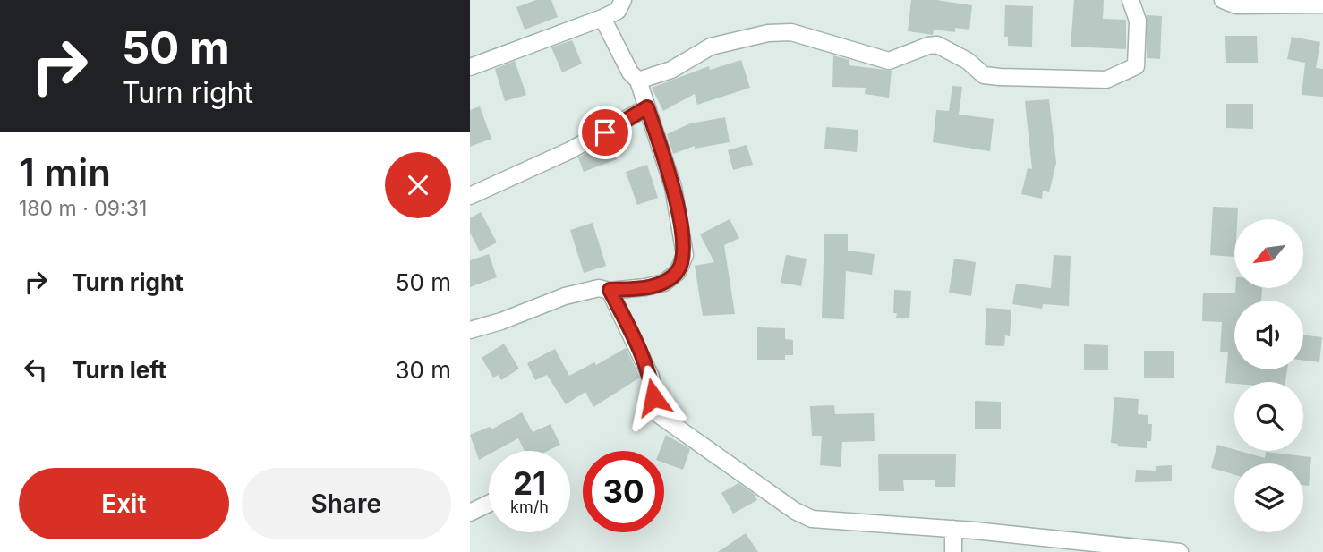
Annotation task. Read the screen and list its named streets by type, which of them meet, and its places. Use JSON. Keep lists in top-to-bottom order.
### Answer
{
  "north": "bottom left",
  "page": {
    "turn": ["50 m", "Turn right"],
    "heading": ["1 min", "180 m · 09:31"],
    "list": [
      {
        "name": "Turn right",
        "value": "50 m"
      },
      {
        "name": "Turn left",
        "value": "30 m"
      }
    ],
    "speed": "21 km/h",
    "limit": "30",
    "buttons": ["Exit", "Share"]
  }
}
